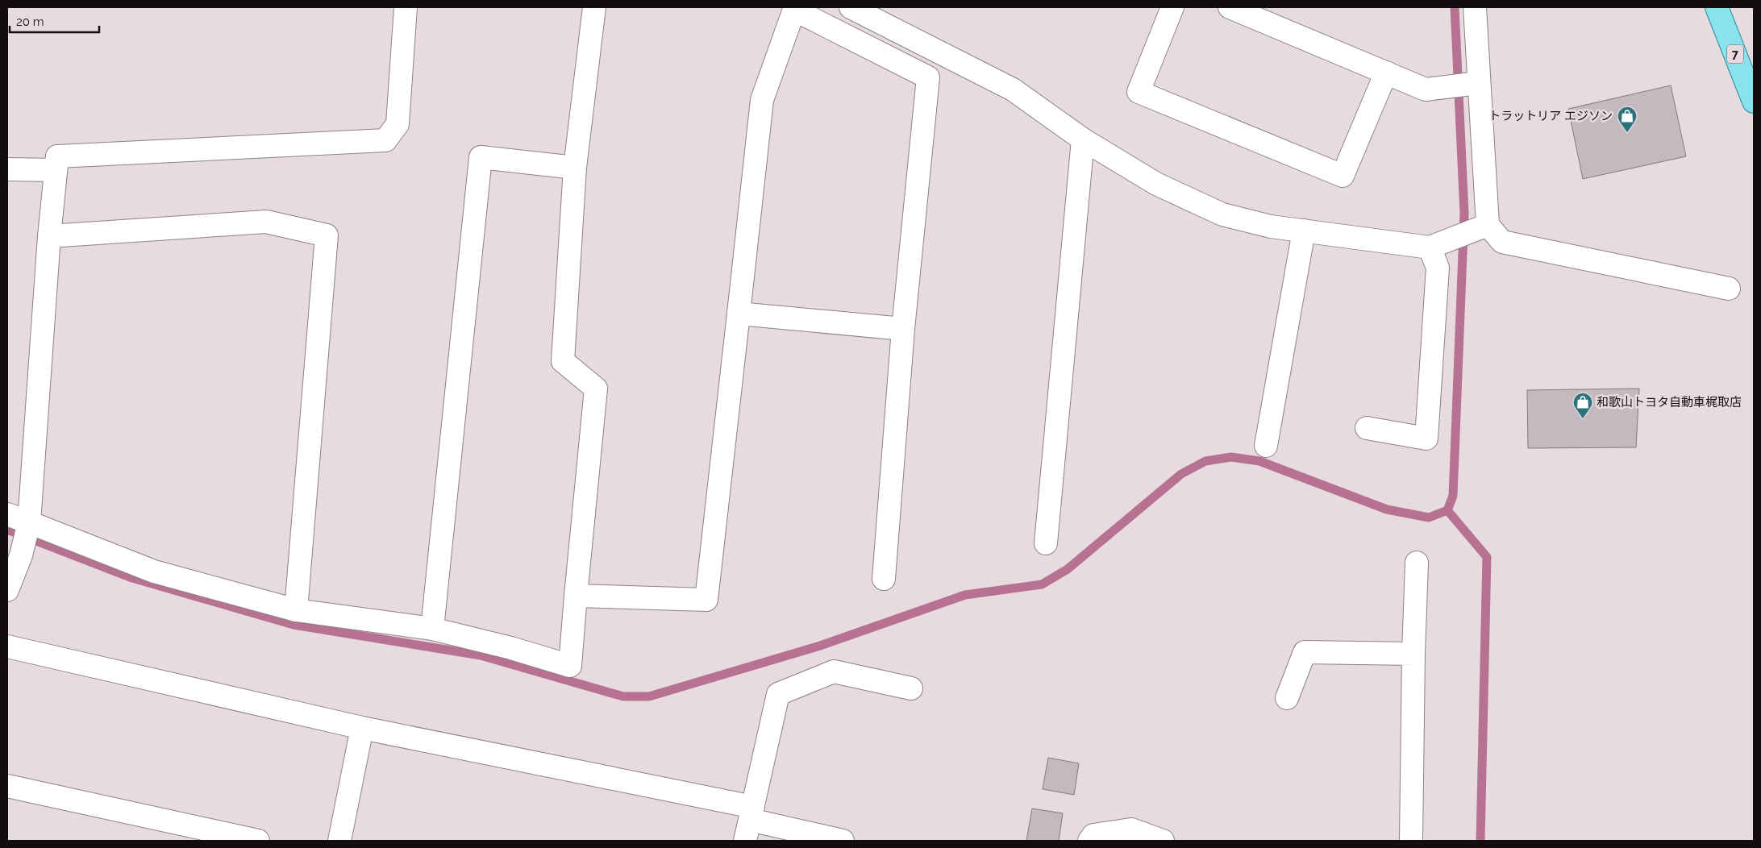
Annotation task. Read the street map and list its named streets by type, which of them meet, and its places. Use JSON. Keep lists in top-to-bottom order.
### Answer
{
  "streets": {
    "main road": ["7"]
  },
  "places": {
    "shop": ["トラットリア エジソン", "和歌山トヨタ自動車梶取店"]
  },
  "scale_bar": "20 m"
}
